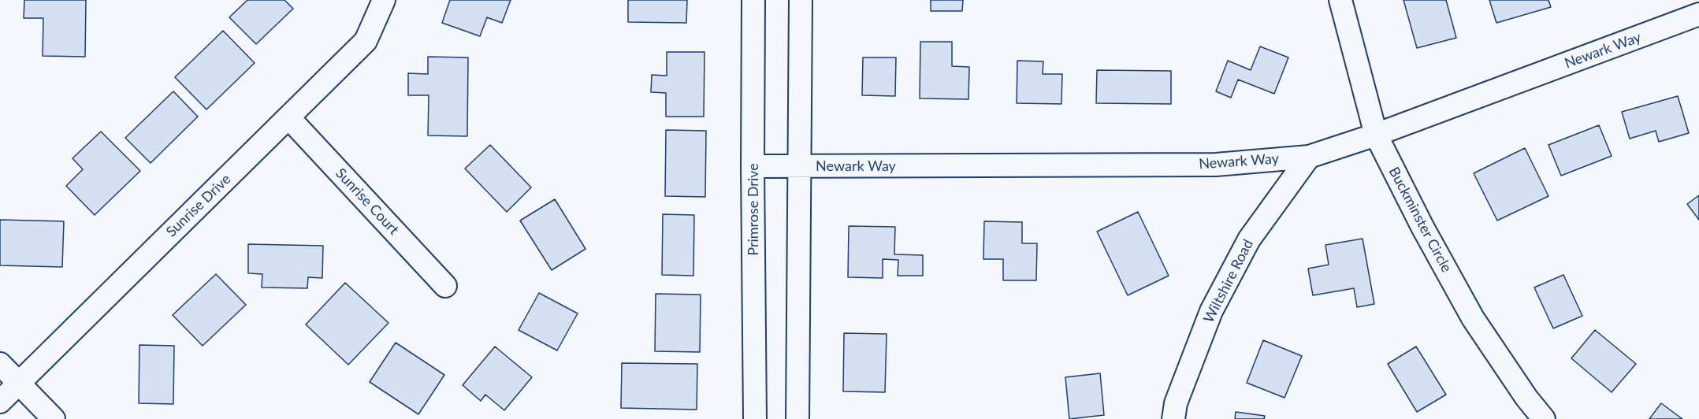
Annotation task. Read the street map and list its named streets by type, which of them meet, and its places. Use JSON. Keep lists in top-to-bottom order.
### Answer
{
  "streets": {
    "street": [
      "Newark Way",
      "Sunrise Court",
      "Sunrise Drive",
      "Primrose Drive",
      "Buckminster Circle",
      "Wiltshire Road"
    ]
  },
  "crossings": [
    ["Newark Way", "Primrose Drive"],
    ["Newark Way", "Buckminster Circle"],
    ["Newark Way", "Wiltshire Road"],
    ["Sunrise Court", "Sunrise Drive"]
  ]
}
